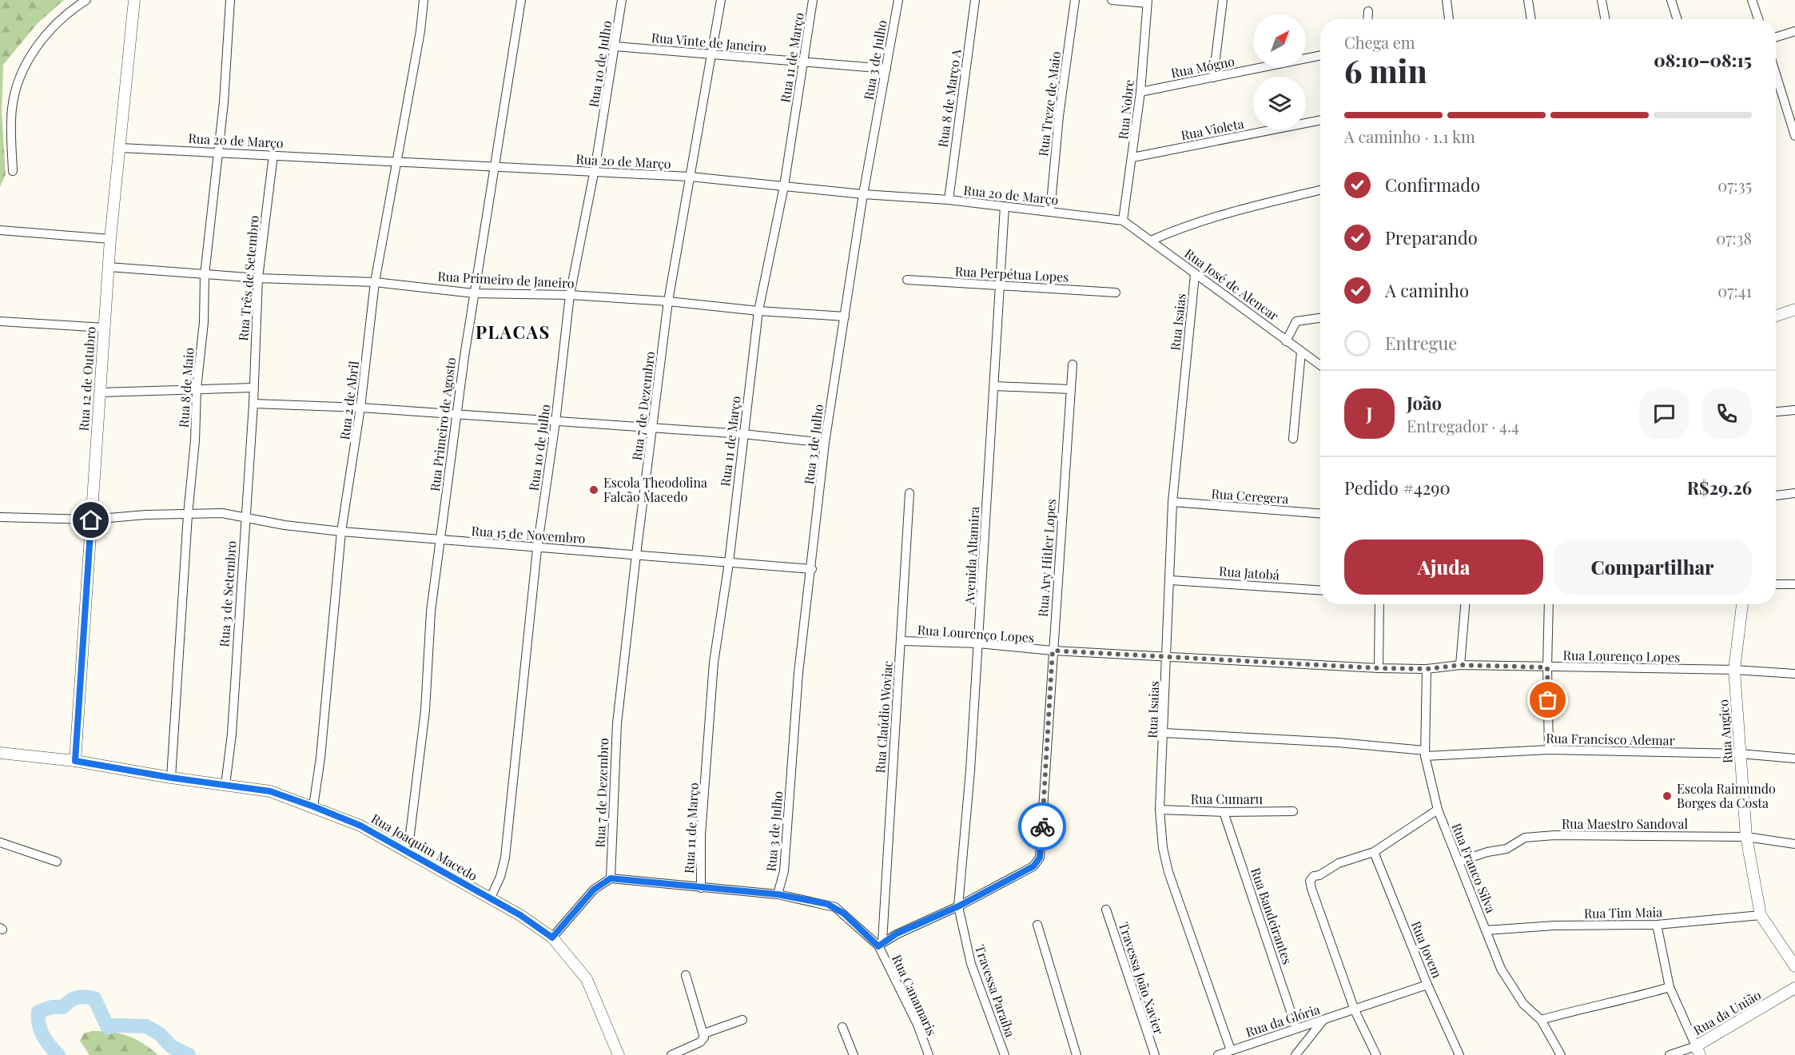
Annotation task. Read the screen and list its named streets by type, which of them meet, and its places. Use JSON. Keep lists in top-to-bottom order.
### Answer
{
  "streets": {
    "street": [
      "Rua Vinte de Janeiro",
      "Rua 11 de Março",
      "Rua 3 de Julho",
      "Rua 10 de Julho",
      "Rua Mógno",
      "Rua 8 de Março A",
      "Rua Treze de Maio",
      "Rua Nobre",
      "Rua Violeta",
      "Rua 20 de Março",
      "Rua Perpétua Lopes",
      "Rua Três de Setembro",
      "Rua Primeiro de Janeiro",
      "Rua José de Alencar",
      "Rua Isaias",
      "Rua 12 de Outubro",
      "Rua 8 de Maio",
      "Rua 2 de Abril",
      "Rua 7 de Dezembro",
      "Rua Primeiro de Agosto",
      "Rua Ceregera",
      "Rua 15 de Novembro",
      "Avenida Altamira",
      "Rua Ary Hitler Lopes",
      "Rua Jatobá",
      "Rua 3 de Setembro",
      "Rua Lourenço Lopes",
      "Rua Claúdio Woviac",
      "Rua Angico",
      "Rua Francisco Ademar",
      "Rua Cumaru",
      "Rua Maestro Sandoval",
      "Rua Joaquim Macedo",
      "Rua Franco Silva",
      "Rua Tim Maia",
      "Rua Bandeirantes",
      "Rua Jovem",
      "Travessa João Xavier",
      "Travessa Paraíba",
      "Rua Canamaris",
      "Rua da União",
      "Rua da Glória"
    ]
  },
  "crossings": [
    ["Rua Vinte de Janeiro", "Rua 11 de Março"],
    ["Rua Vinte de Janeiro", "Rua 3 de Julho"],
    ["Rua Vinte de Janeiro", "Rua 10 de Julho"],
    ["Rua Vinte de Janeiro", "Rua 7 de Dezembro"],
    ["Rua 11 de Março", "Rua 20 de Março"],
    ["Rua 11 de Março", "Rua Primeiro de Janeiro"],
    ["Rua 11 de Março", "Rua 15 de Novembro"],
    ["Rua 3 de Julho", "Rua 20 de Março"],
    ["Rua 3 de Julho", "Rua Primeiro de Janeiro"],
    ["Rua 3 de Julho", "Rua 15 de Novembro"],
    ["Rua 10 de Julho", "Rua 20 de Março"],
    ["Rua 10 de Julho", "Rua Primeiro de Janeiro"],
    ["Rua 10 de Julho", "Rua 15 de Novembro"],
    ["Rua 10 de Julho", "Rua Joaquim Macedo"],
    ["Rua Mógno", "Rua Nobre"],
    ["Rua 8 de Março A", "Rua 20 de Março"],
    ["Rua Treze de Maio", "Rua 20 de Março"],
    ["Rua Nobre", "Rua Violeta"],
    ["Rua Nobre", "Rua 20 de Março"],
    ["Rua Nobre", "Rua José de Alencar"],
    ["Rua 20 de Março", "Rua Três de Setembro"],
    ["Rua 20 de Março", "Rua José de Alencar"],
    ["Rua 20 de Março", "Rua 12 de Outubro"],
    ["Rua 20 de Março", "Rua 8 de Maio"],
    ["Rua 20 de Março", "Rua 2 de Abril"],
    ["Rua 20 de Março", "Rua 7 de Dezembro"],
    ["Rua 20 de Março", "Rua Primeiro de Agosto"],
    ["Rua 20 de Março", "Avenida Altamira"],
    ["Rua Perpétua Lopes", "Avenida Altamira"],
    ["Rua Três de Setembro", "Rua Primeiro de Janeiro"],
    ["Rua Três de Setembro", "Rua 3 de Setembro"],
    ["Rua Primeiro de Janeiro", "Rua 12 de Outubro"],
    ["Rua Primeiro de Janeiro", "Rua 8 de Maio"],
    ["Rua Primeiro de Janeiro", "Rua 2 de Abril"],
    ["Rua Primeiro de Janeiro", "Rua 7 de Dezembro"],
    ["Rua Primeiro de Janeiro", "Rua Primeiro de Agosto"],
    ["Rua José de Alencar", "Rua Isaias"],
    ["Rua Isaias", "Rua Ceregera"],
    ["Rua Isaias", "Rua Jatobá"],
    ["Rua Isaias", "Rua Lourenço Lopes"],
    ["Rua Isaias", "Rua Francisco Ademar"],
    ["Rua Isaias", "Rua Cumaru"],
    ["Rua Isaias", "Rua da Glória"],
    ["Rua 12 de Outubro", "Rua 15 de Novembro"],
    ["Rua 12 de Outubro", "Rua Joaquim Macedo"],
    ["Rua 8 de Maio", "Rua 15 de Novembro"],
    ["Rua 8 de Maio", "Rua Joaquim Macedo"],
    ["Rua 2 de Abril", "Rua 15 de Novembro"],
    ["Rua 2 de Abril", "Rua Joaquim Macedo"],
    ["Rua 7 de Dezembro", "Rua 15 de Novembro"],
    ["Rua Primeiro de Agosto", "Rua 15 de Novembro"],
    ["Rua Primeiro de Agosto", "Rua Joaquim Macedo"],
    ["Rua 15 de Novembro", "Rua 3 de Setembro"],
    ["Avenida Altamira", "Rua Ary Hitler Lopes"],
    ["Avenida Altamira", "Rua Lourenço Lopes"],
    ["Avenida Altamira", "Travessa Paraíba"],
    ["Rua Ary Hitler Lopes", "Rua Lourenço Lopes"],
    ["Rua Ary Hitler Lopes", "Travessa Paraíba"],
    ["Rua 3 de Setembro", "Rua Joaquim Macedo"],
    ["Rua Lourenço Lopes", "Rua Claúdio Woviac"],
    ["Rua Lourenço Lopes", "Rua Angico"],
    ["Rua Lourenço Lopes", "Rua Franco Silva"],
    ["Rua Claúdio Woviac", "Rua Canamaris"],
    ["Rua Angico", "Rua Francisco Ademar"],
    ["Rua Angico", "Rua Maestro Sandoval"],
    ["Rua Angico", "Rua Tim Maia"],
    ["Rua Francisco Ademar", "Rua Franco Silva"],
    ["Rua Cumaru", "Rua Bandeirantes"],
    ["Rua Maestro Sandoval", "Rua Franco Silva"],
    ["Rua Franco Silva", "Rua Tim Maia"],
    ["Rua Bandeirantes", "Rua da Glória"],
    ["Rua Jovem", "Rua da Glória"]
  ],
  "districts": ["PLACAS"],
  "places": ["Escola Theodolina Falcão Macedo", "Escola Raimundo Borges da Costa"],
  "north": "top right",
  "page": {
    "heading": ["6 min", "Chega em", "08:10–08:15"],
    "panel": [
      "João",
      "Entregador · 4.4",
      "Pedido #4290",
      "R$29.26"
    ],
    "bar": "A caminho · 1.1 km",
    "list": [
      ["Confirmado", "07:35"],
      ["Preparando", "07:38"],
      ["A caminho", "07:41"],
      "Entregue"
    ],
    "round": "J",
    "buttons": ["Ajuda", "Compartilhar"]
  }
}
